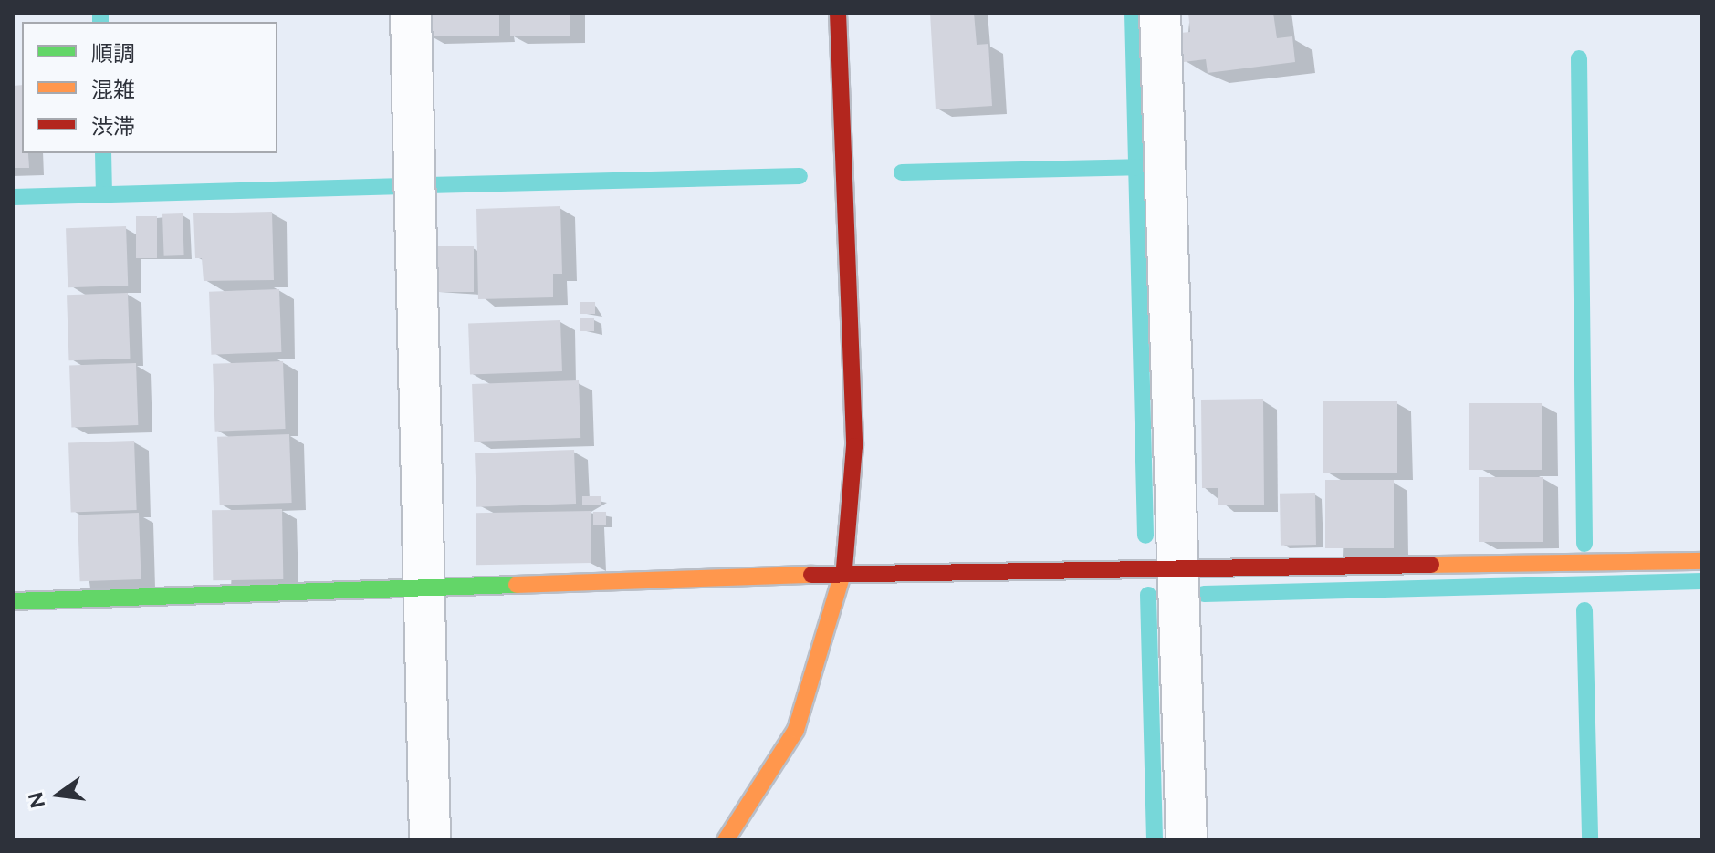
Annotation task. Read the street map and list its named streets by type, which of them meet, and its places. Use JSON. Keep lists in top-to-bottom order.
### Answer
{
  "legend": ["順調", "混雑", "渋滞"],
  "north": "left"
}
